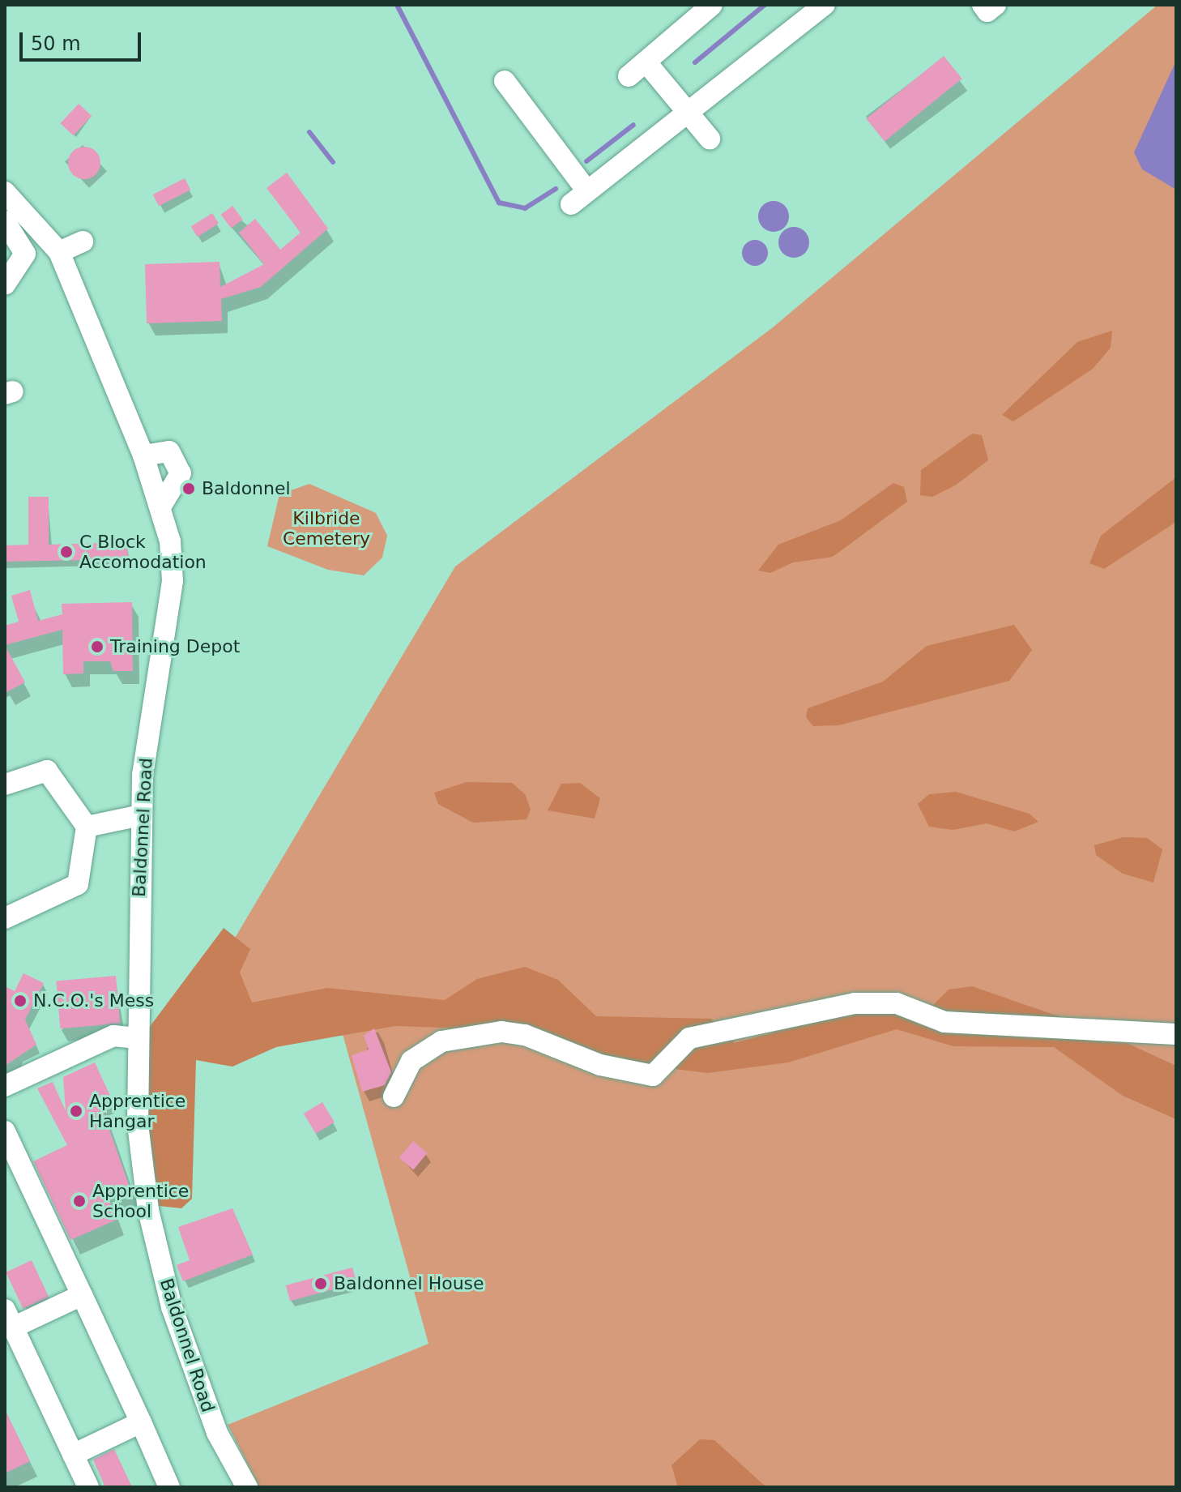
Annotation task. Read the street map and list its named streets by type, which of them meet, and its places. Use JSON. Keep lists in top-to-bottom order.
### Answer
{
  "streets": {
    "street": ["Baldonnel Road"]
  },
  "parks": ["Kilbride Cemetery"],
  "places": [
    "Baldonnel",
    "C Block Accomodation",
    "Training Depot",
    "N.C.O.'s Mess",
    "Apprentice Hangar",
    "Apprentice School",
    "Baldonnel House"
  ],
  "scale_bar": "50 m"
}
